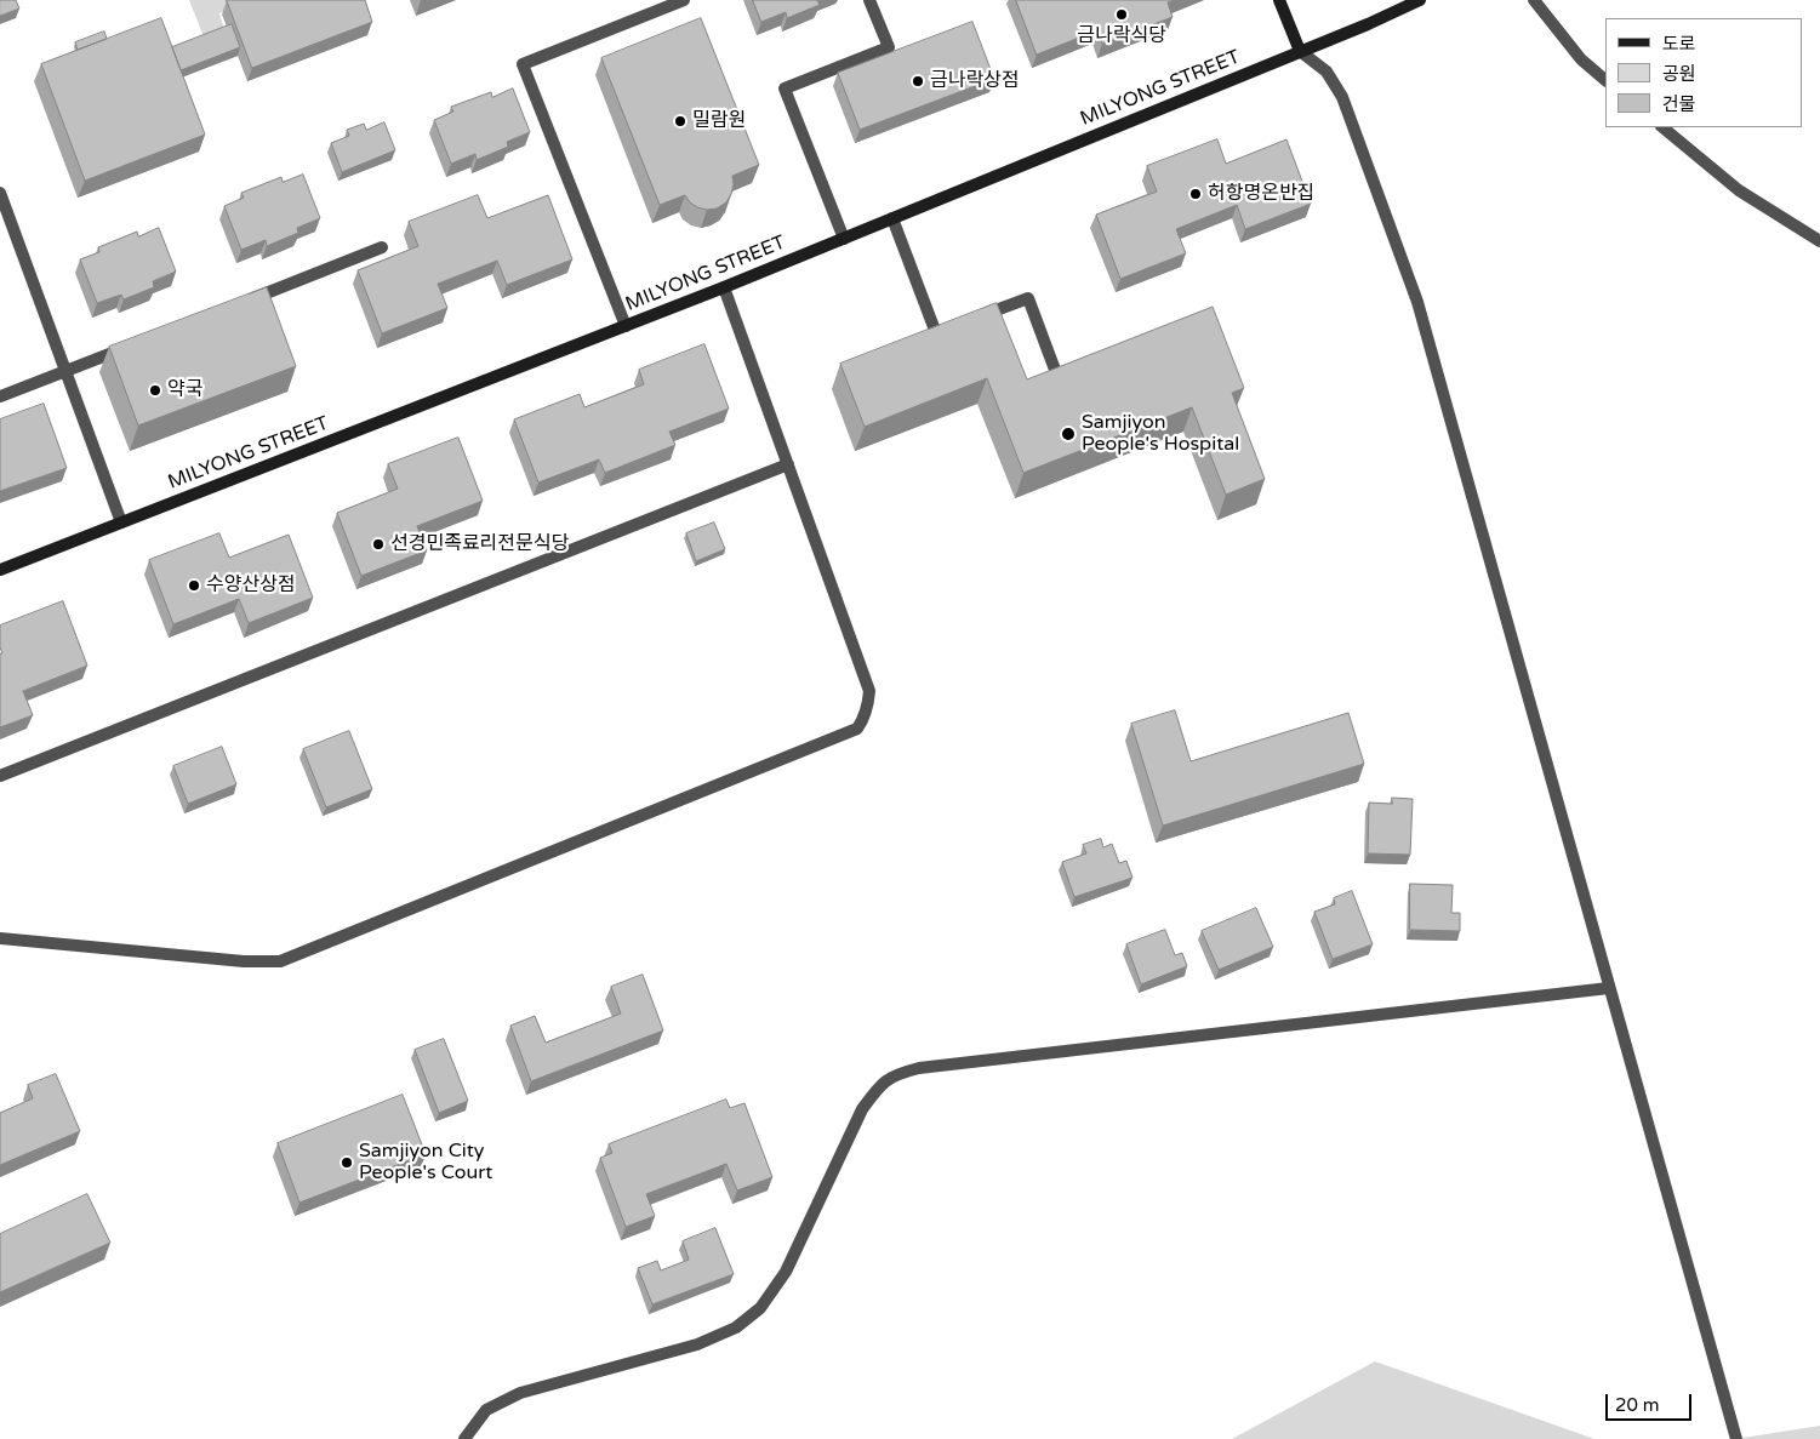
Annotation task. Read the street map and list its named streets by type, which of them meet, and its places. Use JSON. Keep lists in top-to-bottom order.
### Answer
{
  "streets": {
    "main road": ["MILYONG STREET"]
  },
  "places": [
    "금나락식당",
    "금나락상점",
    "밀람원",
    "허항명온반집",
    "약국",
    "Samjiyon People's Hospital",
    "선경민족료리전문식당",
    "수양산상점",
    "Samjiyon City People's Court"
  ],
  "legend": ["도로", "공원", "건물"],
  "scale_bar": "20 m"
}
